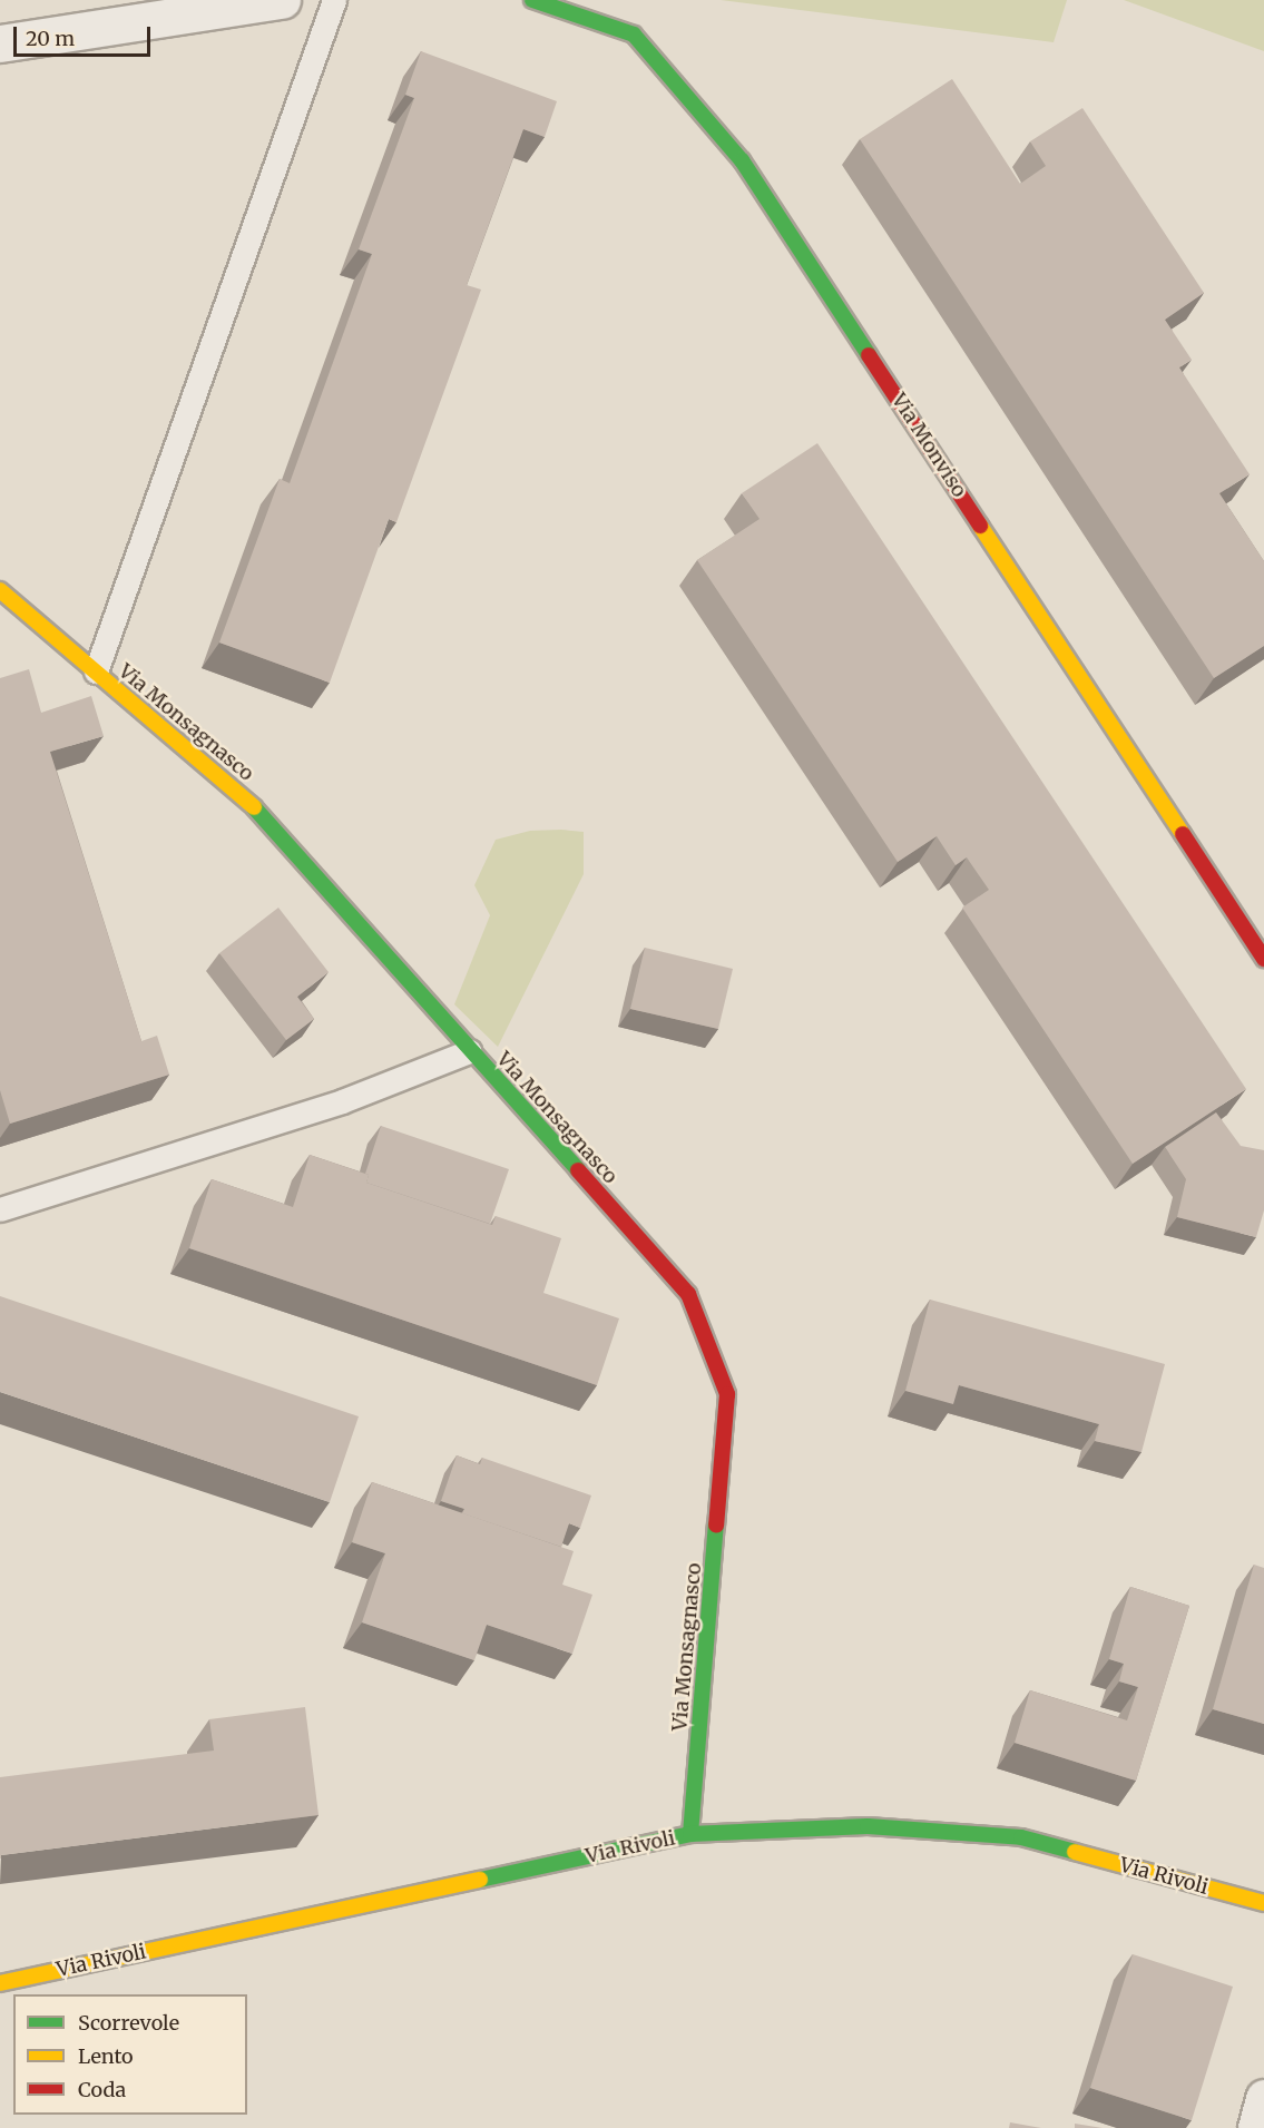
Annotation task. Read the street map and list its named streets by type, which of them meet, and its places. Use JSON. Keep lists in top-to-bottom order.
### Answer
{
  "streets": {
    "street": ["Via Monviso", "Via Monsagnasco", "Via Rivoli"]
  },
  "crossings": [
    ["Via Monsagnasco", "Via Rivoli"]
  ],
  "legend": ["Scorrevole", "Lento", "Coda"],
  "scale_bar": "20 m"
}
